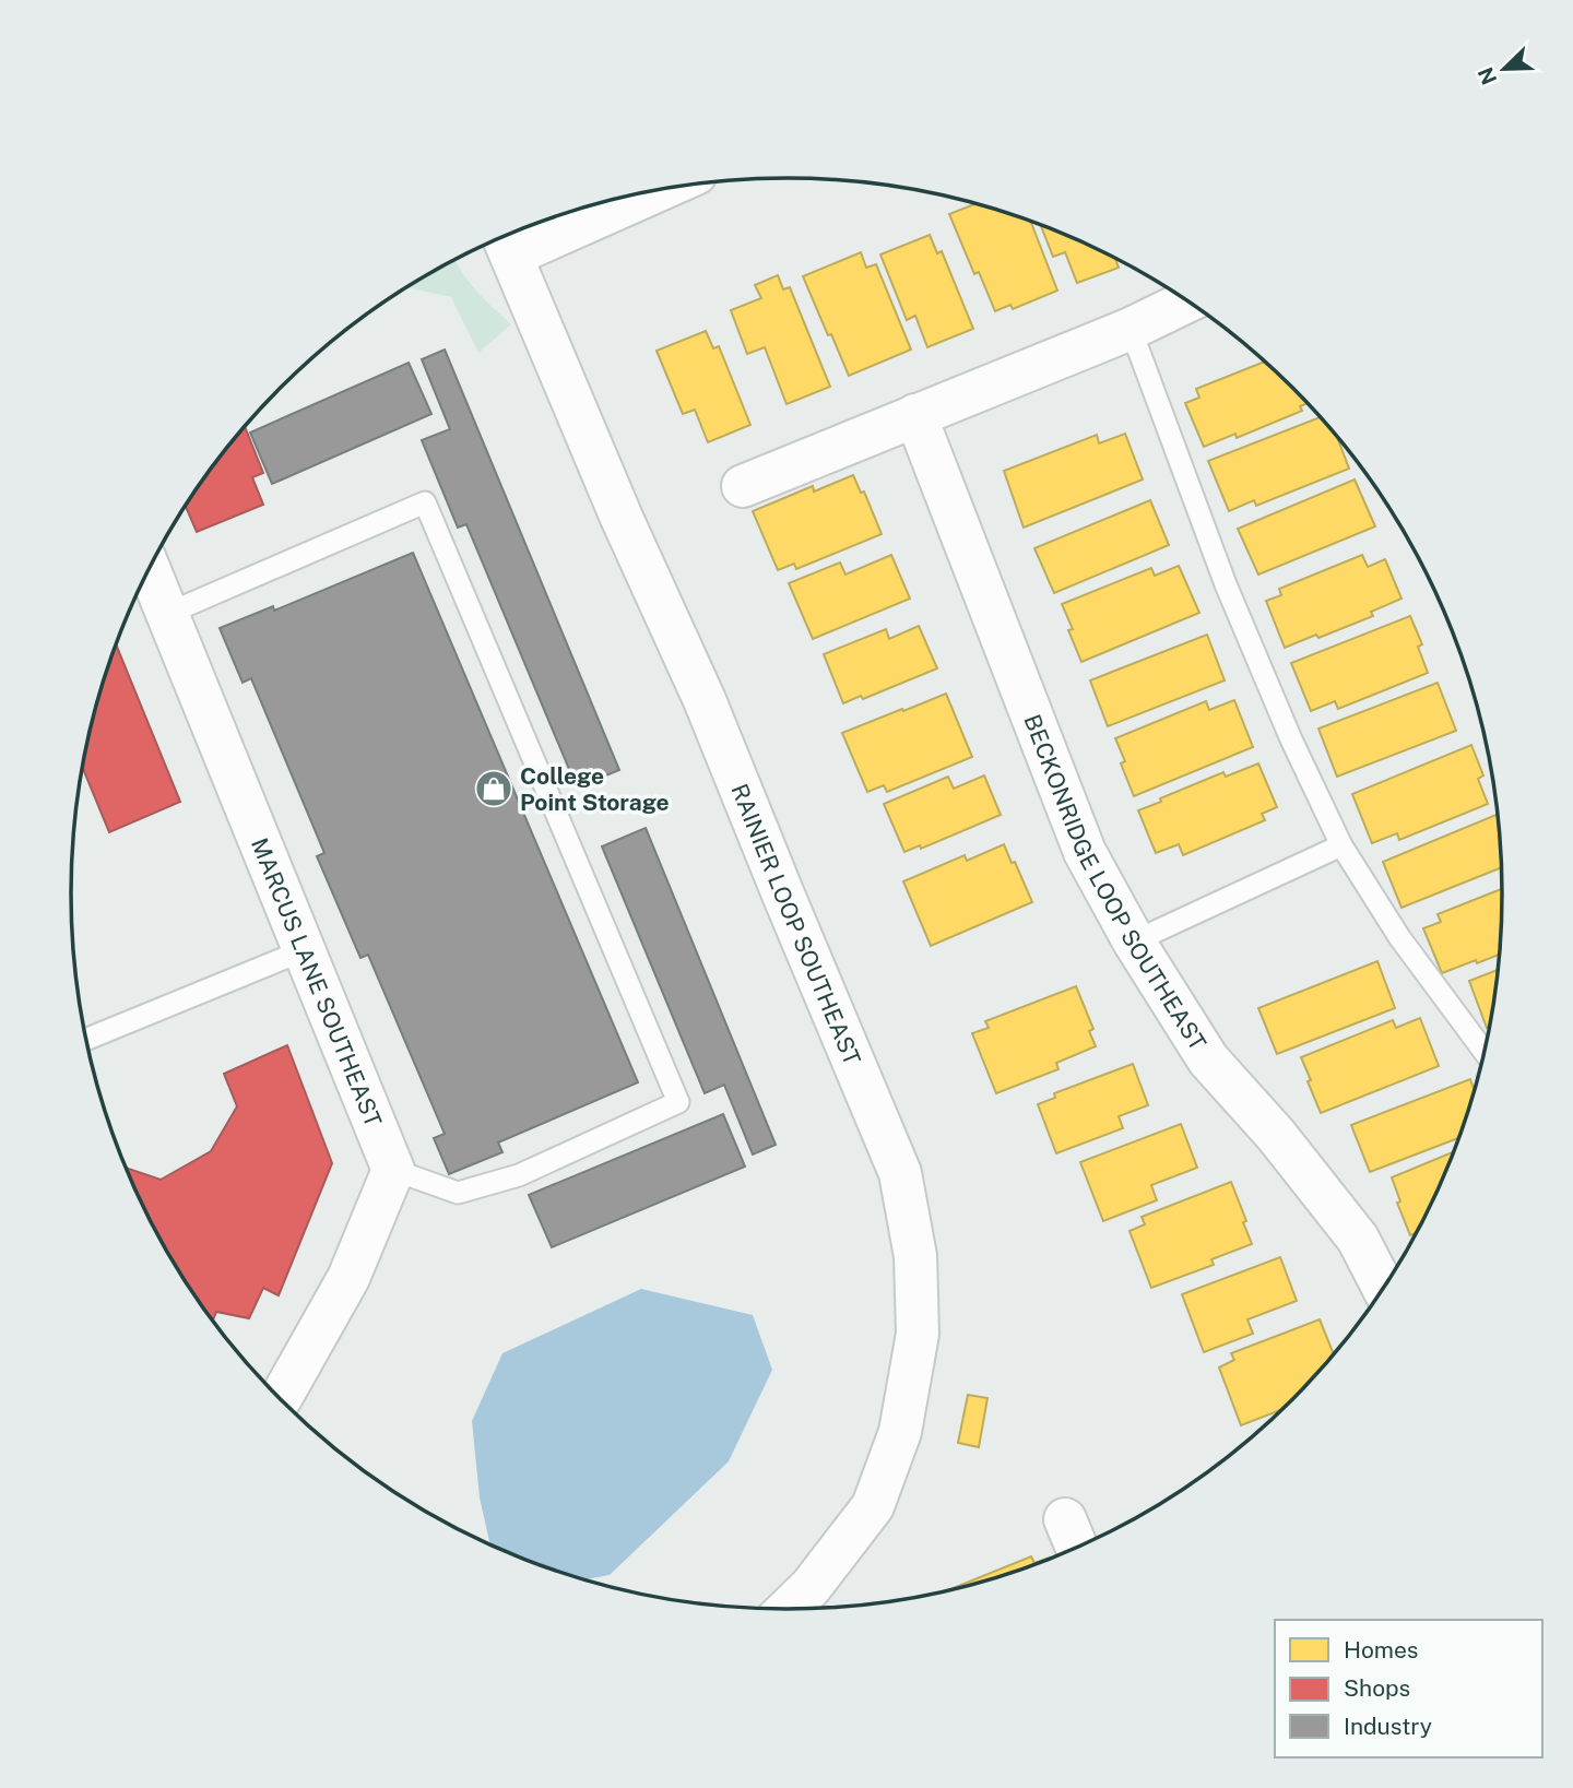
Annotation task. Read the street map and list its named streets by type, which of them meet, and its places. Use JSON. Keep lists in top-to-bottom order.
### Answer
{
  "streets": {
    "street": ["BECKONRIDGE LOOP SOUTHEAST", "RAINIER LOOP SOUTHEAST", "MARCUS LANE SOUTHEAST"]
  },
  "places": {
    "shop": ["College Point Storage"]
  },
  "legend": ["Homes", "Shops", "Industry"],
  "north": "bottom left"
}
